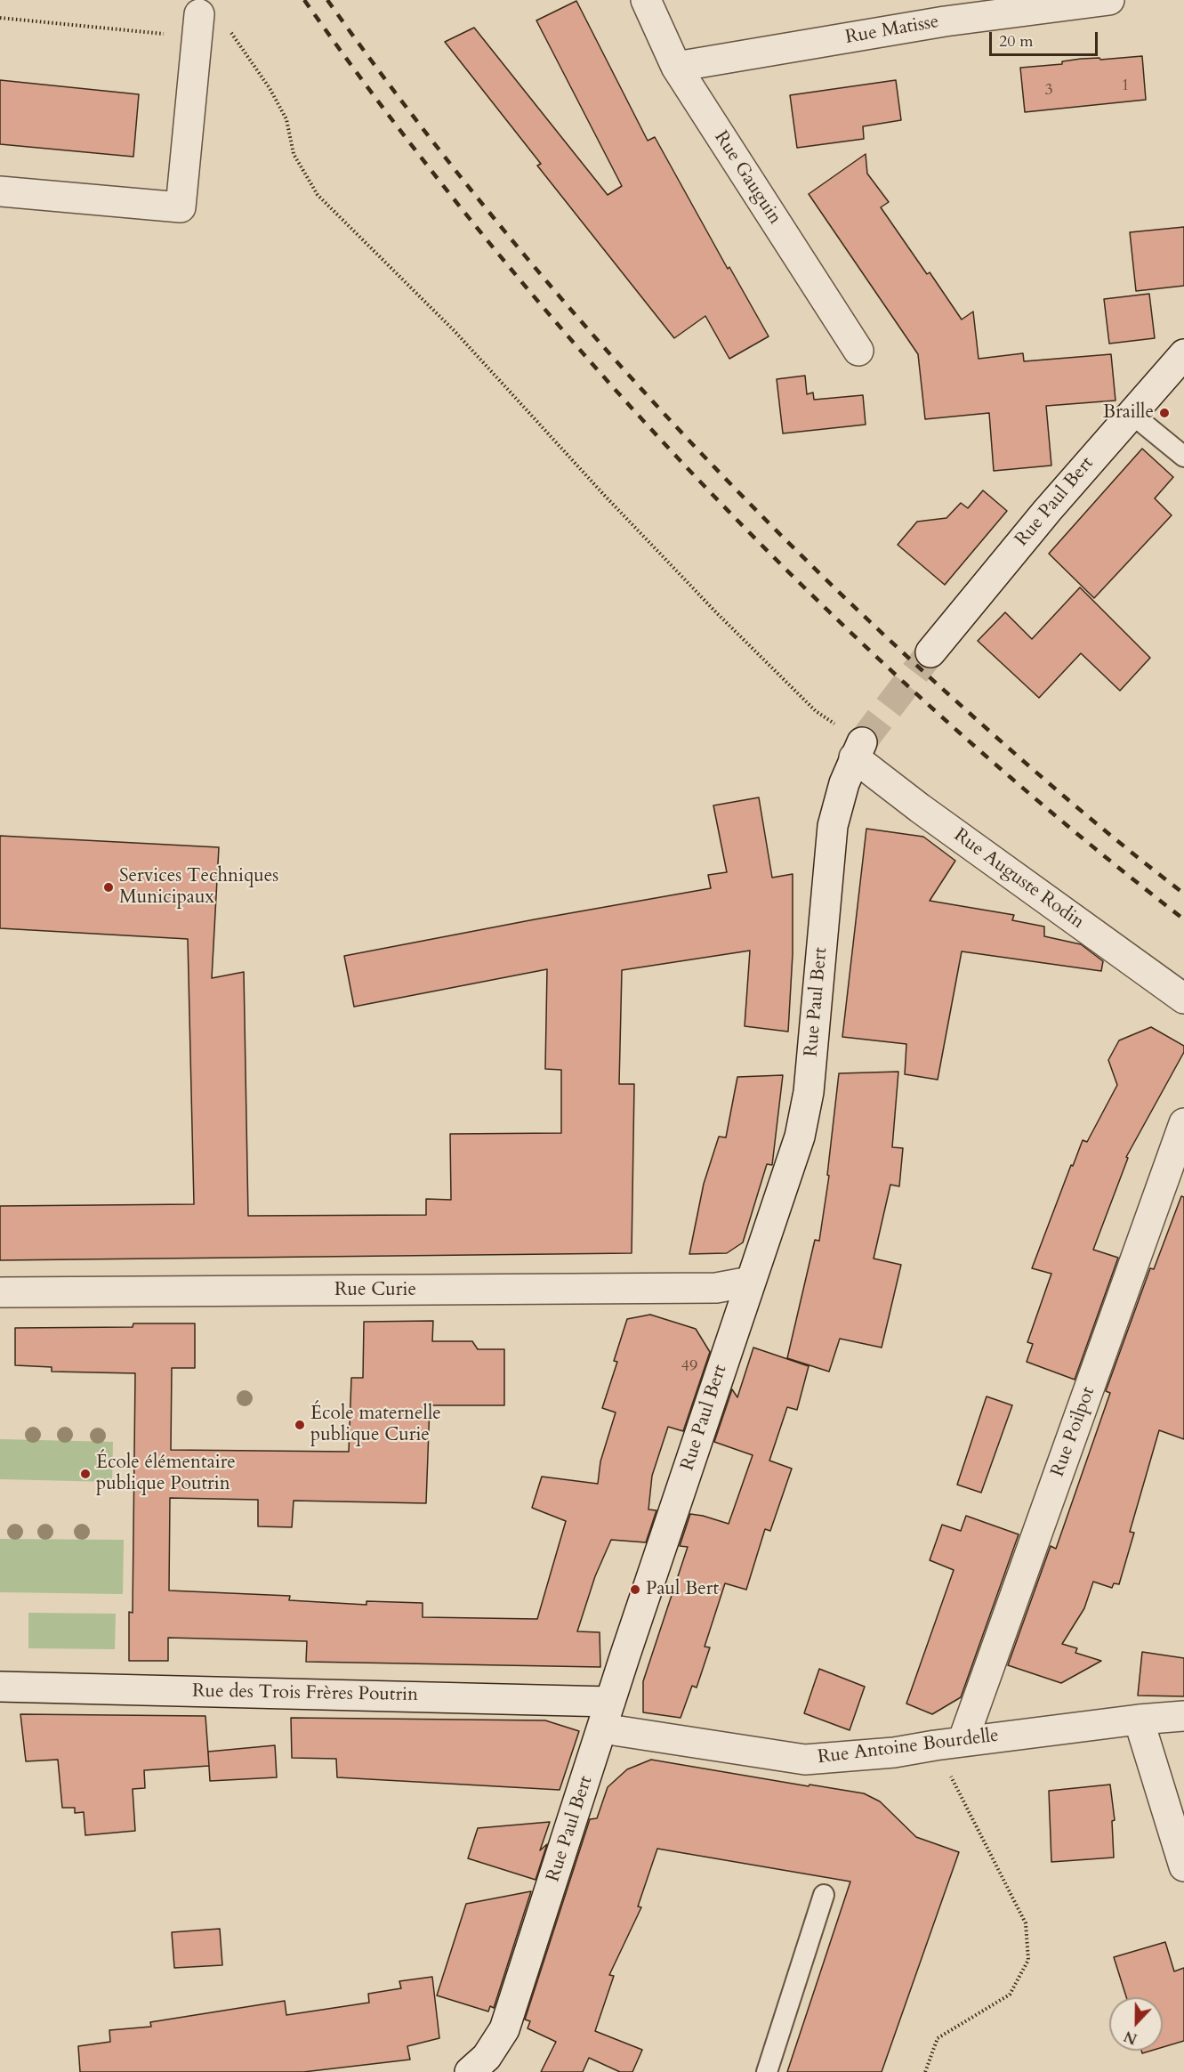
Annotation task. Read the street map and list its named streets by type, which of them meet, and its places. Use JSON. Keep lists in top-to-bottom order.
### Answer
{
  "streets": {
    "street": [
      "Rue Matisse",
      "Rue Gauguin",
      "Rue Paul Bert",
      "Rue Auguste Rodin",
      "Rue Curie",
      "Rue Poilpot",
      "Rue des Trois Frères Poutrin",
      "Rue Antoine Bourdelle"
    ]
  },
  "crossings": [
    ["Rue Matisse", "Rue Gauguin"],
    ["Rue Paul Bert", "Rue Auguste Rodin"],
    ["Rue Paul Bert", "Rue Curie"],
    ["Rue Paul Bert", "Rue des Trois Frères Poutrin"],
    ["Rue Paul Bert", "Rue Antoine Bourdelle"],
    ["Rue Poilpot", "Rue Antoine Bourdelle"],
    ["Rue des Trois Frères Poutrin", "Rue Antoine Bourdelle"]
  ],
  "places": [
    "Braille",
    "Services Techniques Municipaux",
    "École maternelle publique Curie",
    "École élémentaire publique Poutrin",
    "Paul Bert"
  ],
  "house_numbers": ["1", "3", "49"],
  "scale_bar": "20 m",
  "north": "bottom"
}
